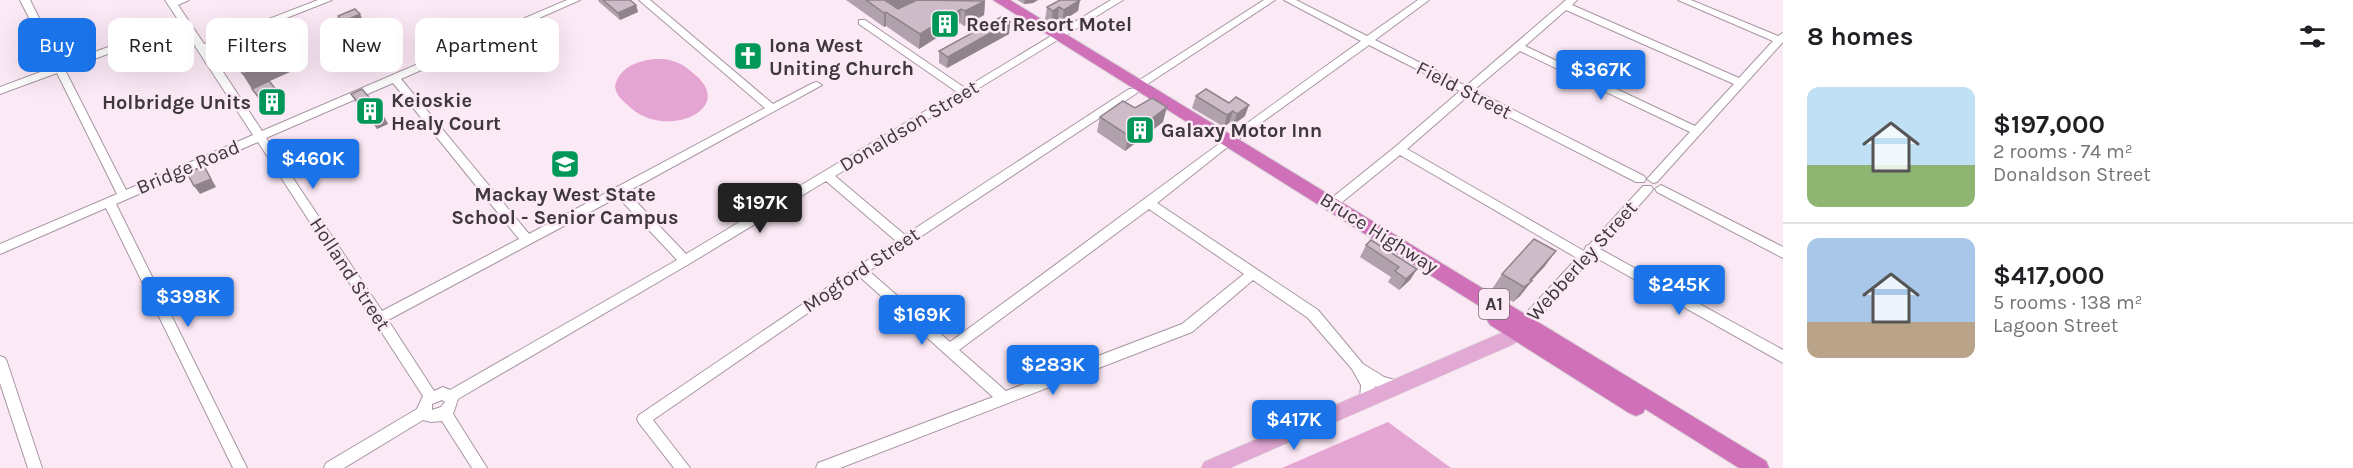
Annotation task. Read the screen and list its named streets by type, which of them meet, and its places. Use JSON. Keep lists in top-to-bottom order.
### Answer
{
  "streets": {
    "highway": ["Bruce Highway", "A1"],
    "street": [
      "Field Street",
      "Donaldson Street",
      "Bridge Road",
      "Webberley Street",
      "Mogford Street",
      "Holland Street"
    ]
  },
  "crossings": [
    ["Field Street", "Webberley Street"],
    ["Donaldson Street", "Bruce Highway"],
    ["Donaldson Street", "Holland Street"],
    ["Bridge Road", "Holland Street"],
    ["Bruce Highway", "Webberley Street"],
    ["Bruce Highway", "Mogford Street"]
  ],
  "places": {
    "building": [
      "Reef Resort Motel",
      "Holbridge Units",
      "Keioskie Healy Court",
      "Galaxy Motor Inn"
    ],
    "church": ["Iona West Uniting Church"],
    "school or university": ["Mackay West State School - Senior Campus"]
  },
  "page": {
    "heading": "8 homes",
    "chip": [
      "Buy",
      "Rent",
      "Filters",
      "New",
      "Apartment"
    ],
    "price": [
      "$367K",
      "$460K",
      "$197K",
      "$245K",
      "$398K",
      "$169K",
      "$283K",
      "$417K"
    ],
    "list": [
      {
        "name": "$197,000",
        "note": "2 rooms · 74 m² · Donaldson Street"
      },
      {
        "name": "$417,000",
        "note": "5 rooms · 138 m² · Lagoon Street"
      }
    ]
  }
}
